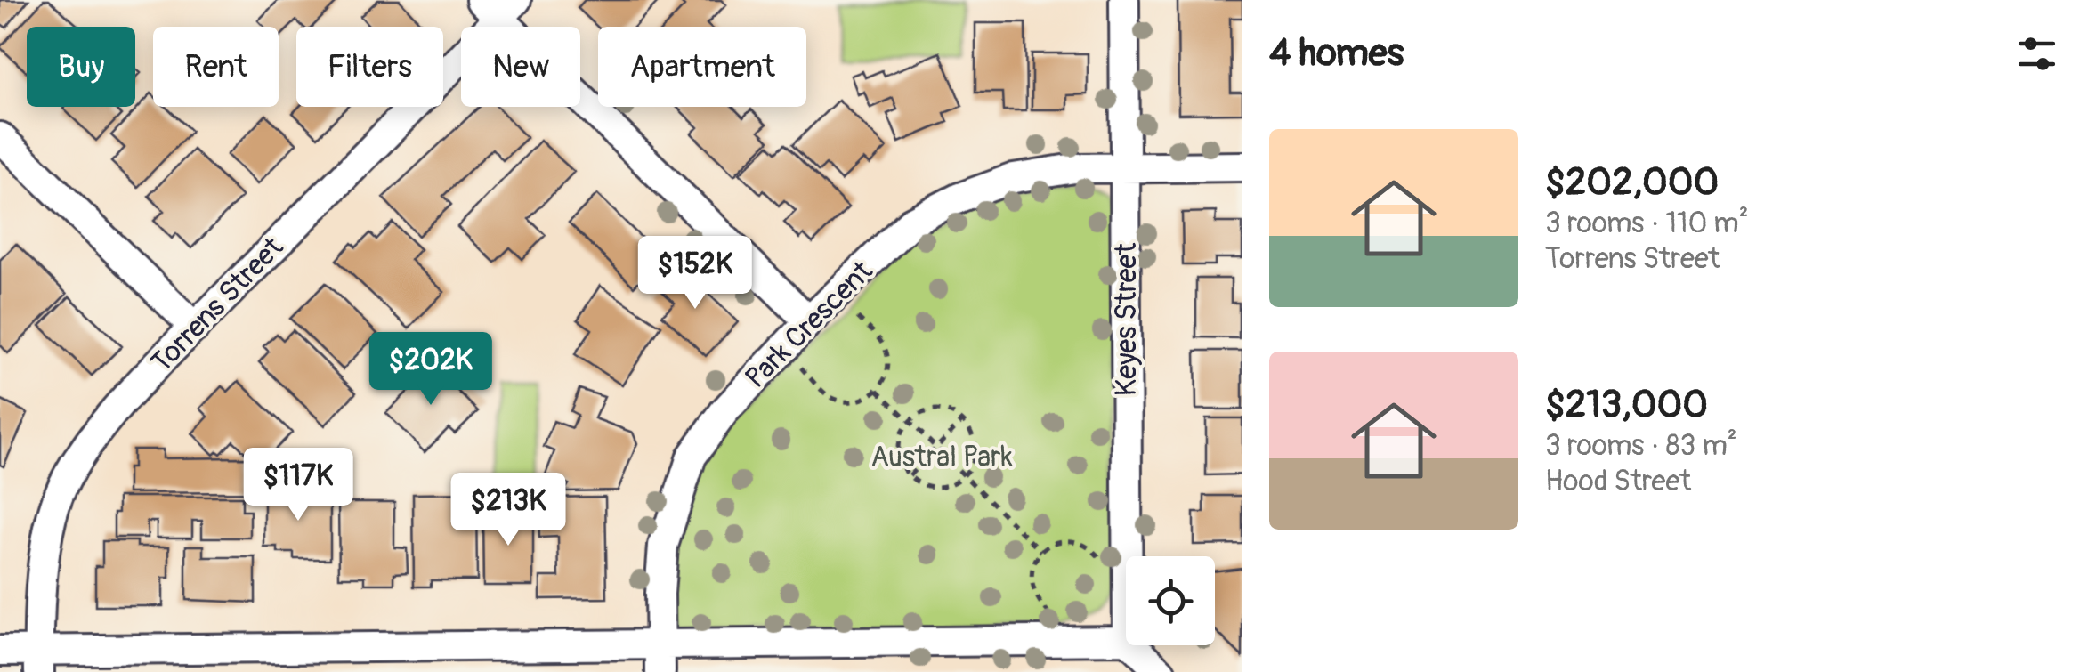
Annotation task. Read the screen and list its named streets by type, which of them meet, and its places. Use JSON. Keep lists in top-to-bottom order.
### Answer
{
  "streets": {
    "street": ["Torrens Street", "Keyes Street", "Park Crescent"]
  },
  "crossings": [
    ["Keyes Street", "Park Crescent"]
  ],
  "parks": ["Austral Park"],
  "page": {
    "heading": "4 homes",
    "chip": [
      "Buy",
      "Rent",
      "Filters",
      "New",
      "Apartment"
    ],
    "list": [
      {
        "name": "$202,000",
        "note": "3 rooms · 110 m² · Torrens Street"
      },
      {
        "name": "$213,000",
        "note": "3 rooms · 83 m² · Hood Street"
      }
    ],
    "price": [
      "$152K",
      "$202K",
      "$117K",
      "$213K"
    ]
  }
}
